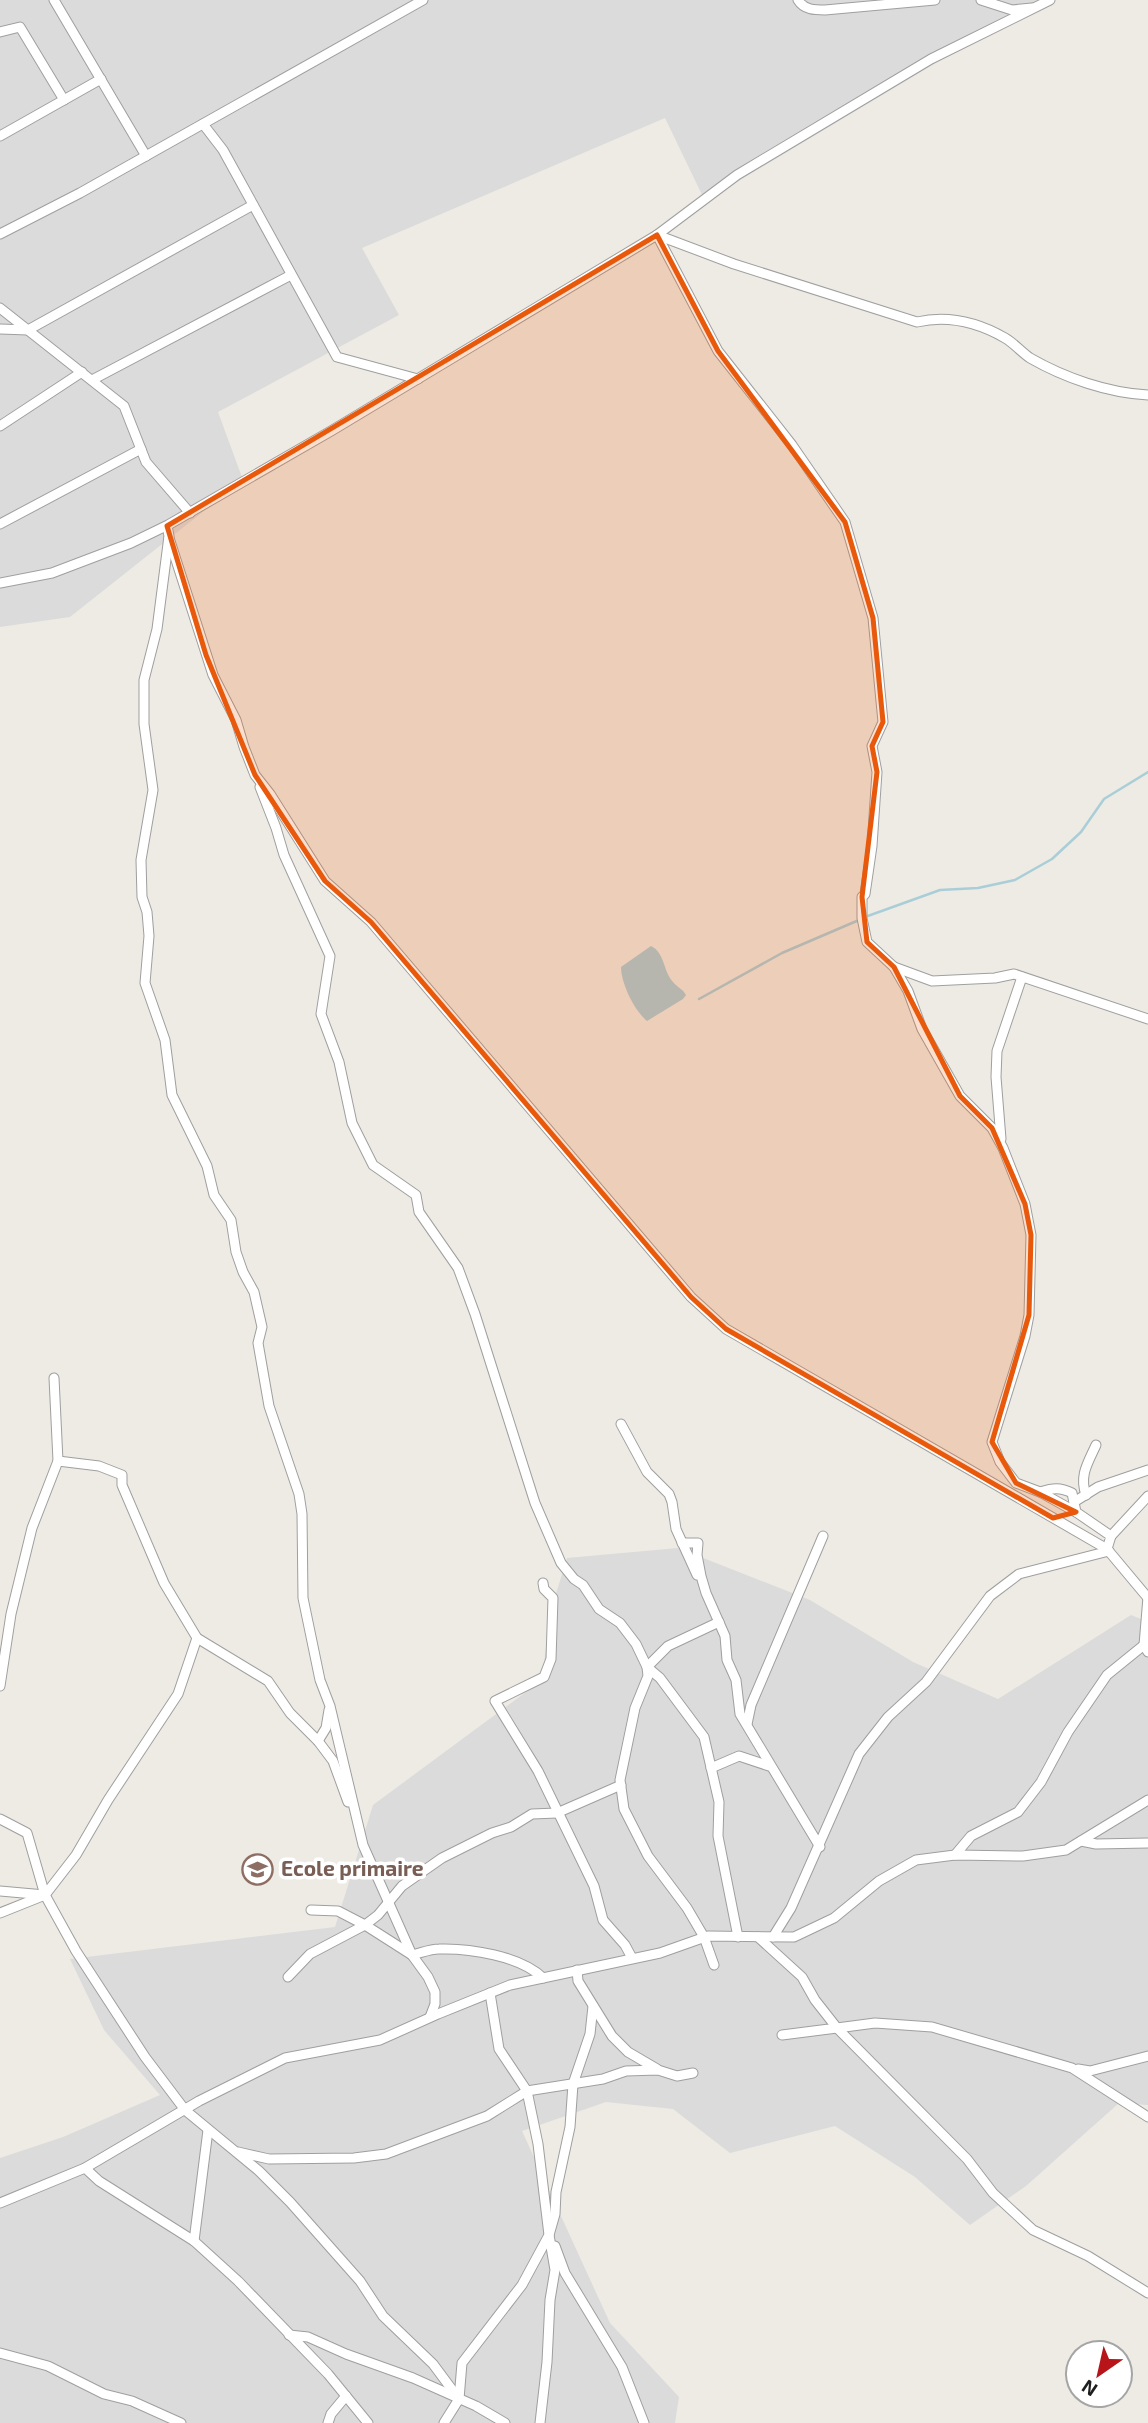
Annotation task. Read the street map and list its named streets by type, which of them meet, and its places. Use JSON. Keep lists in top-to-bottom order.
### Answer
{
  "places": {
    "school or university": ["Ecole primaire"]
  },
  "north": "bottom left"
}
